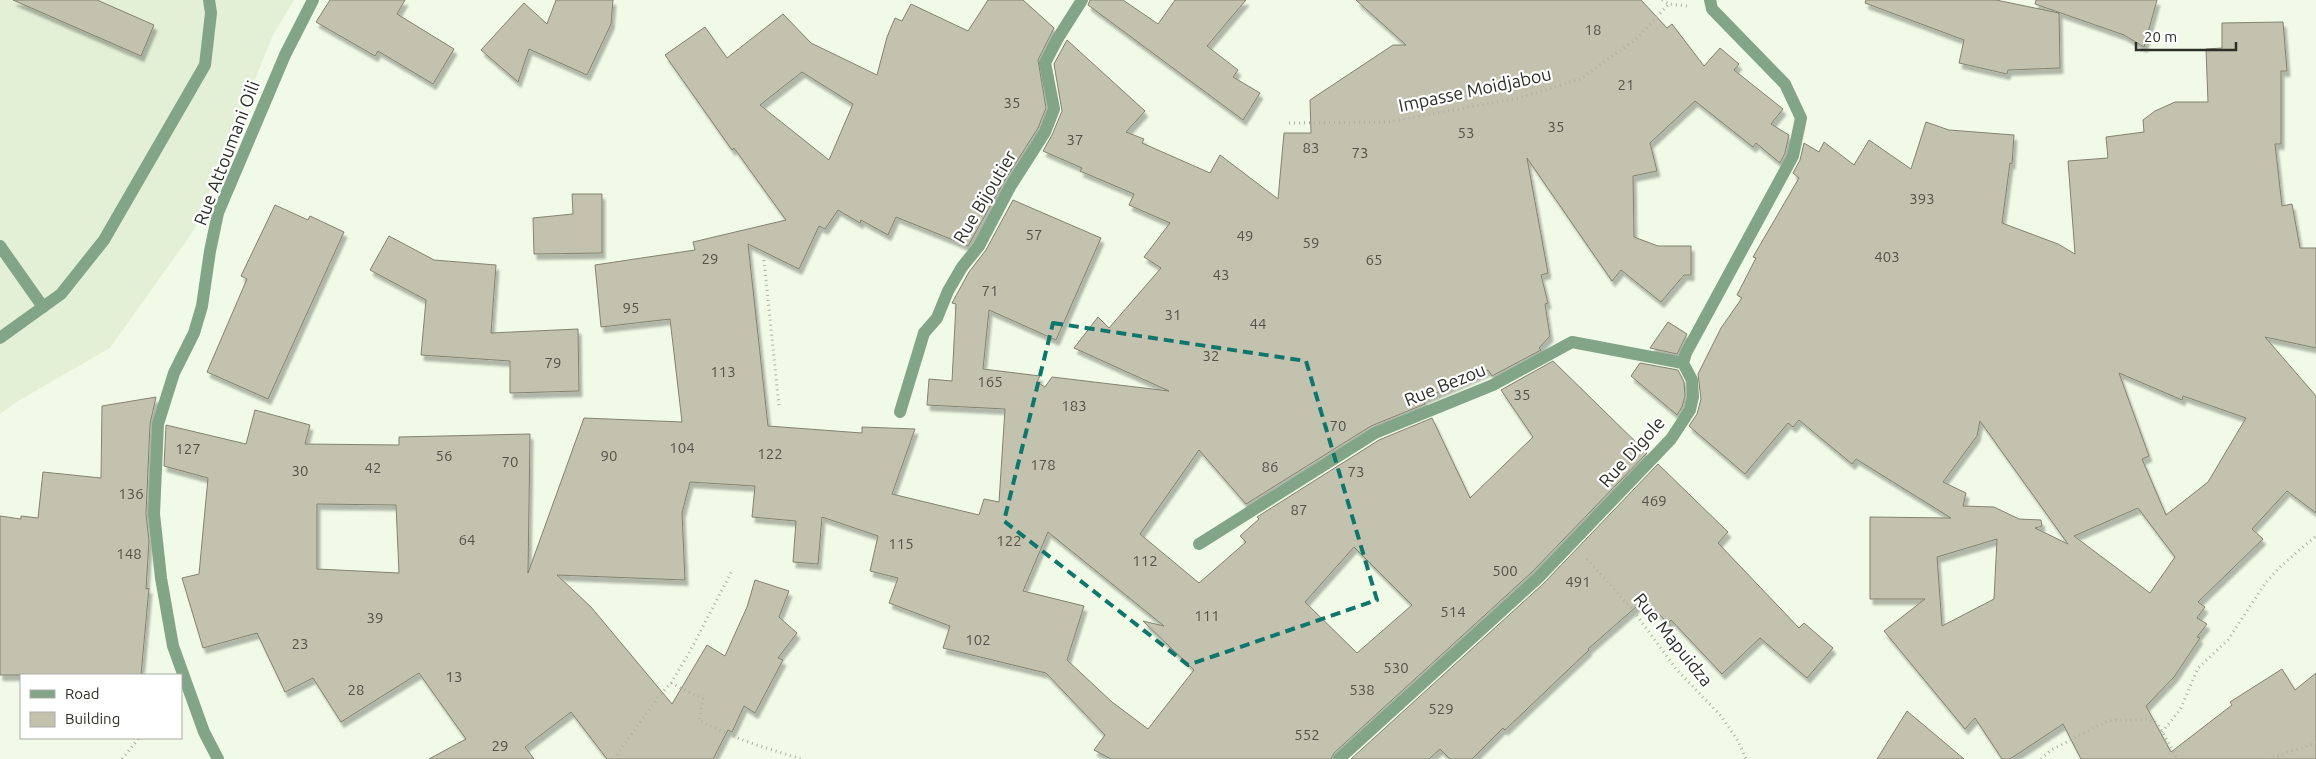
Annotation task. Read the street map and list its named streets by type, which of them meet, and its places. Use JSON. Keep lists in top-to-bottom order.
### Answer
{
  "streets": {
    "street": [
      "Rue Attoumani Oili",
      "Rue Bijoutier",
      "Rue Bezou",
      "Rue Digole"
    ],
    "path": ["Impasse Moidjabou", "Rue Mapuidza"]
  },
  "crossings": [
    ["Rue Bezou", "Rue Digole"],
    ["Rue Digole", "Rue Mapuidza"]
  ],
  "house_numbers": [
    "18",
    "21",
    "35",
    "35",
    "53",
    "37",
    "83",
    "73",
    "393",
    "57",
    "49",
    "59",
    "403",
    "29",
    "65",
    "43",
    "71",
    "95",
    "31",
    "44",
    "32",
    "79",
    "113",
    "165",
    "35",
    "183",
    "70",
    "104",
    "127",
    "122",
    "56",
    "90",
    "70",
    "178",
    "86",
    "42",
    "30",
    "73",
    "136",
    "469",
    "87",
    "64",
    "122",
    "115",
    "148",
    "112",
    "500",
    "491",
    "514",
    "111",
    "39",
    "102",
    "23",
    "530",
    "13",
    "28",
    "538",
    "529",
    "552",
    "29"
  ],
  "legend": ["Road", "Building"],
  "scale_bar": "20 m"
}
